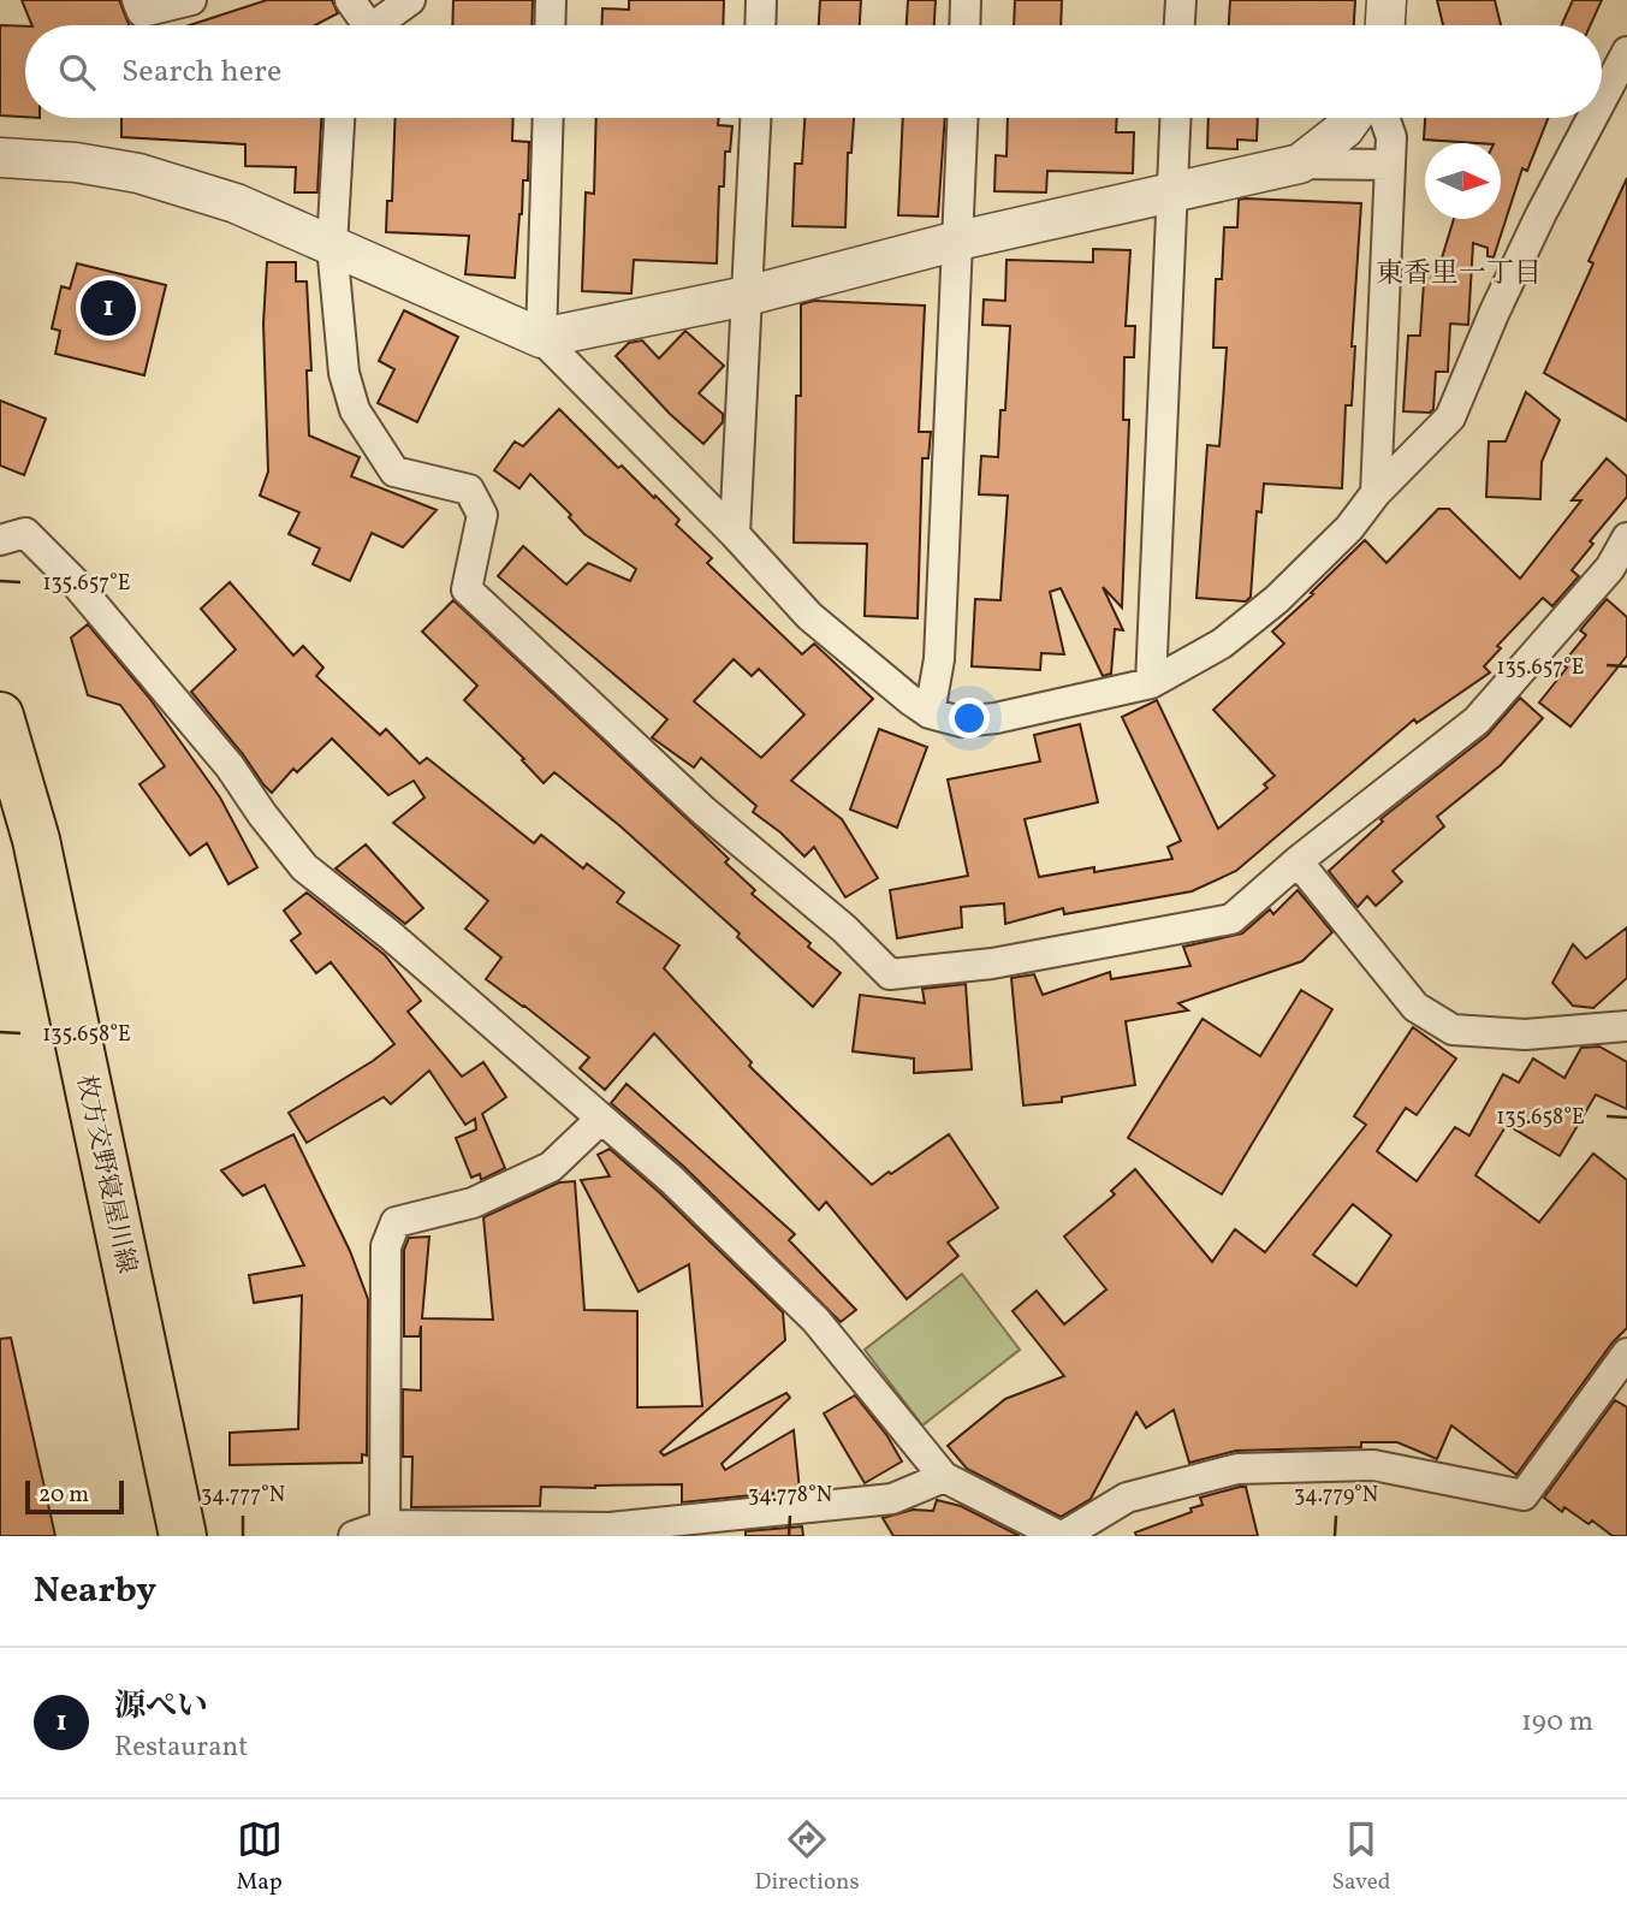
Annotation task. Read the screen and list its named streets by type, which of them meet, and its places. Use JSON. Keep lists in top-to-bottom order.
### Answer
{
  "streets": {
    "main road": ["枚方交野寝屋川線"]
  },
  "districts": ["東香里一丁目"],
  "scale_bar": "20 m",
  "north": "right",
  "page": {
    "search": "Search here",
    "pins": "1",
    "scale": "20 m",
    "heading": "Nearby",
    "list": [
      {
        "mark": "1",
        "name": "源ぺい",
        "note": "Restaurant",
        "value": "190 m"
      }
    ],
    "nav": ["Map", "Directions", "Saved"]
  },
  "coordinates": [
    "135.657°E",
    "135.658°E",
    "34.777°N",
    "34.778°N",
    "34.779°N"
  ]
}
